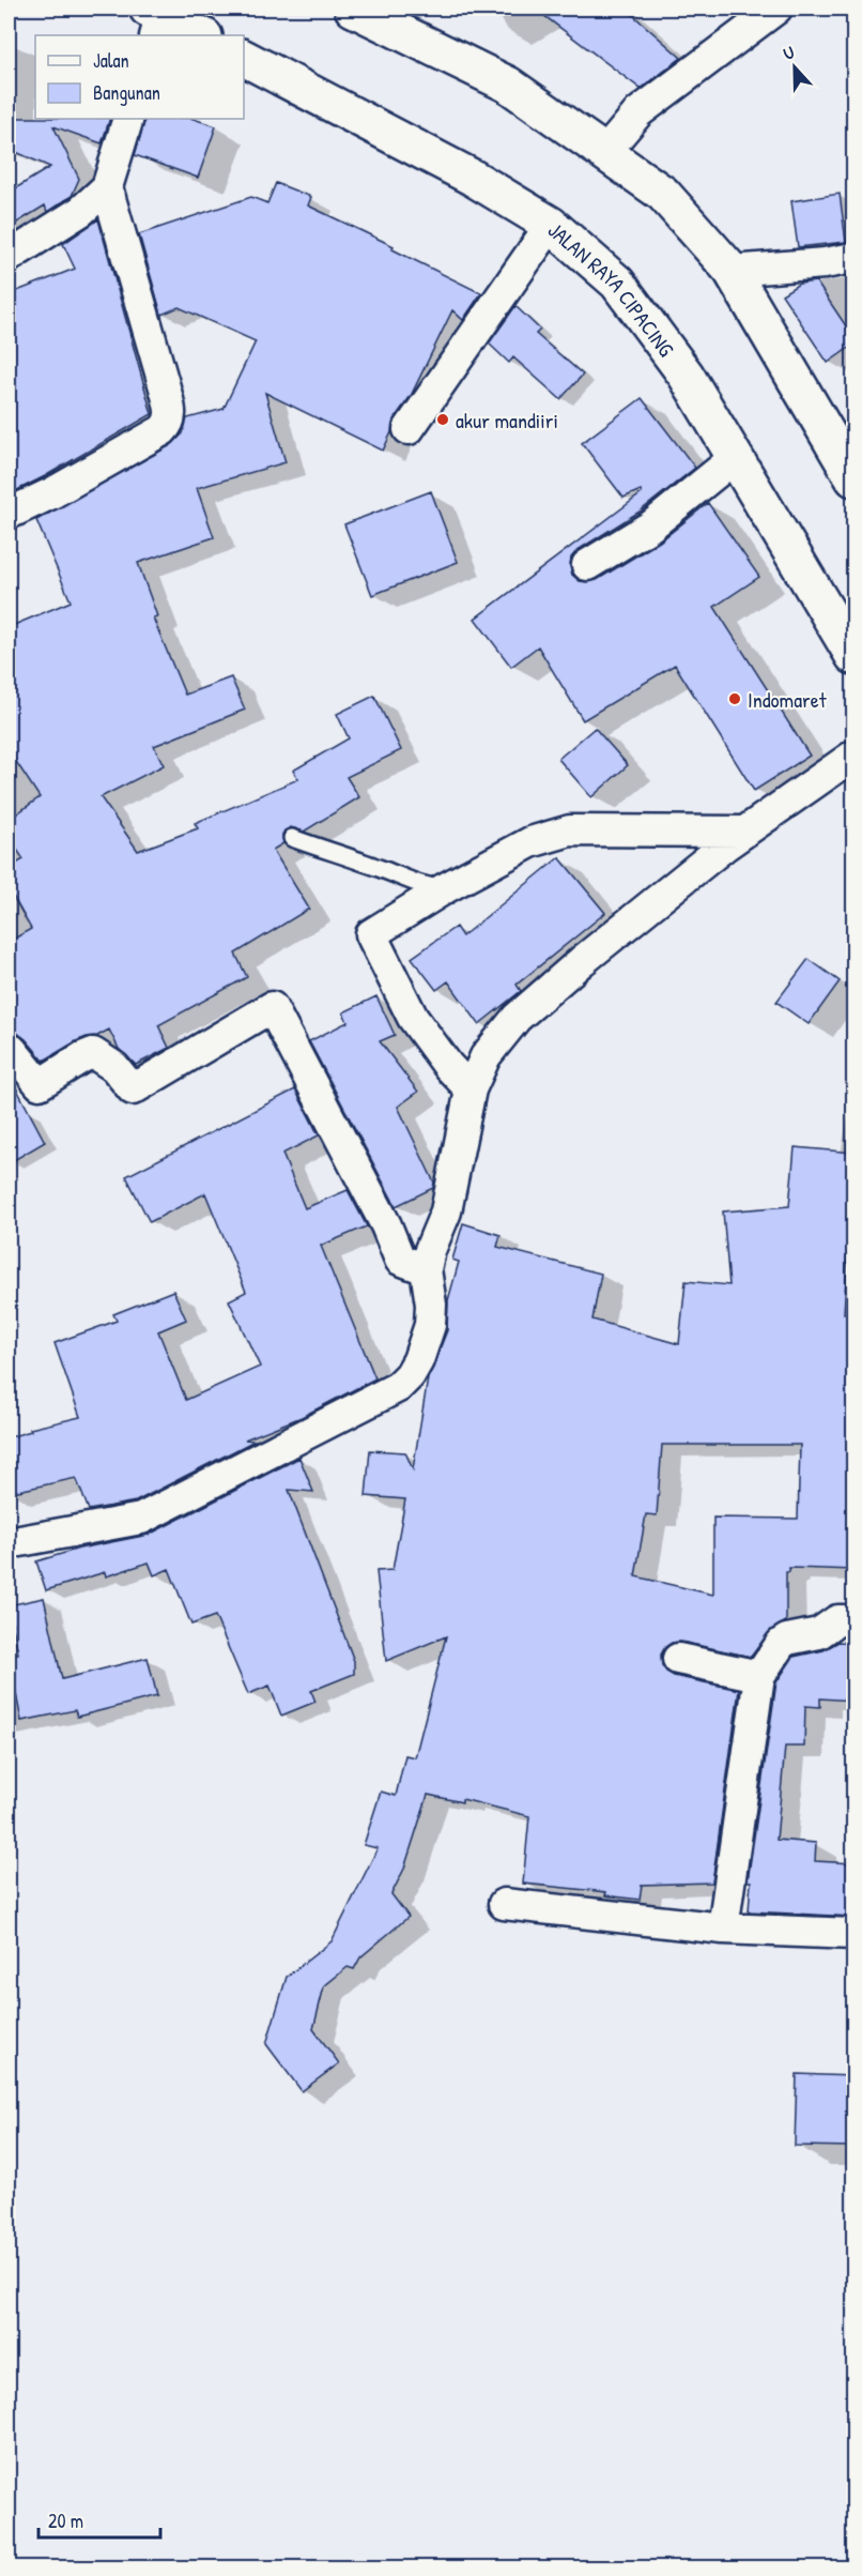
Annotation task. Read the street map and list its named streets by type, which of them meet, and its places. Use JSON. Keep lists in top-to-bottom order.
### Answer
{
  "streets": {
    "highway": ["JALAN RAYA CIPACING"]
  },
  "places": ["akur mandiiri", "Indomaret"],
  "legend": ["Jalan", "Bangunan"],
  "scale_bar": "20 m",
  "north": "top"
}
